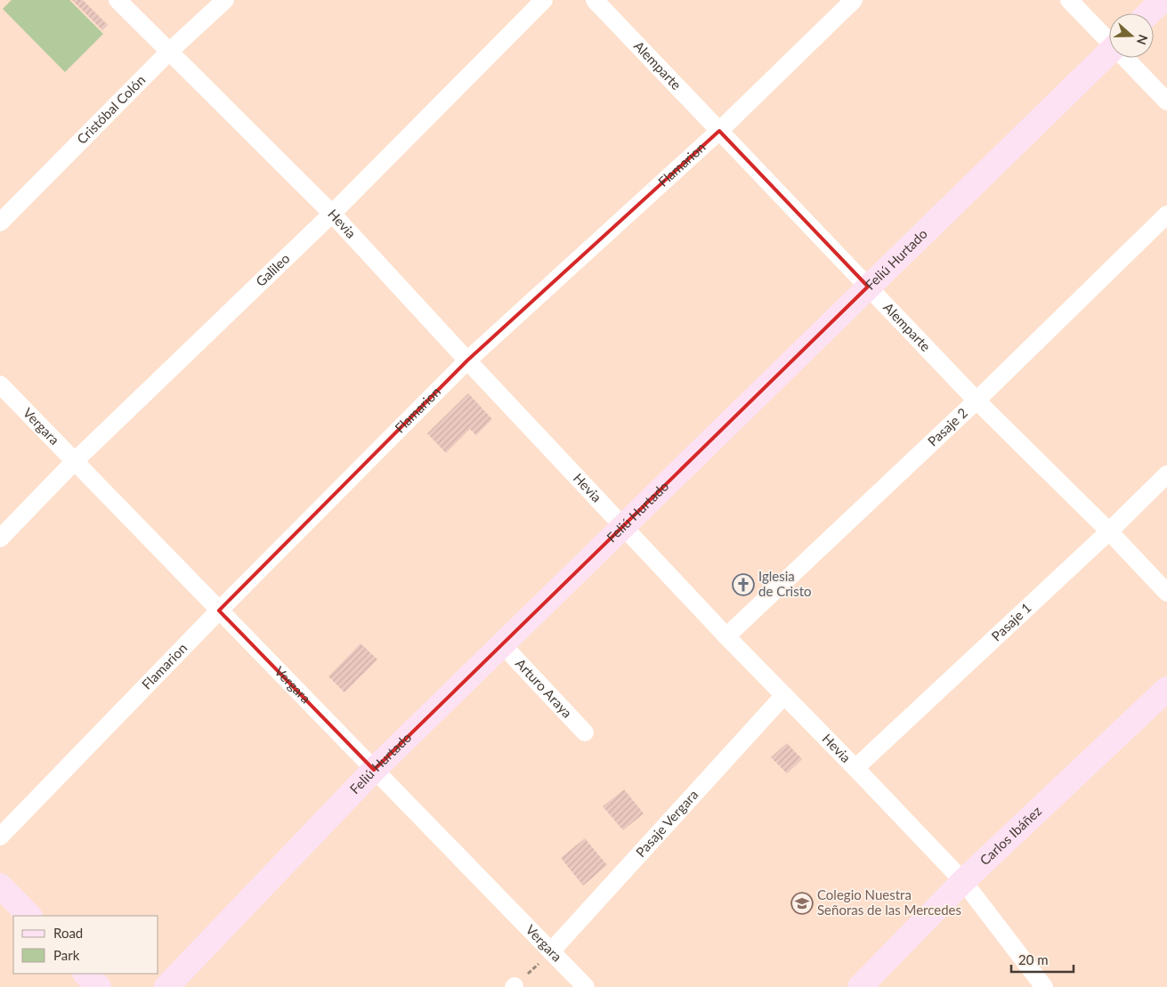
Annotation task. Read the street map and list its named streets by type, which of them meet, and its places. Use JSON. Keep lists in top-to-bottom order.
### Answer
{
  "streets": {
    "street": [
      "Alemparte",
      "Cristóbal Colón",
      "Flamarion",
      "Hevia",
      "Feliú Hurtado",
      "Galileo",
      "Pasaje 2",
      "Vergara",
      "Pasaje 1",
      "Arturo Araya",
      "Pasaje Vergara",
      "Carlos Ibáñez"
    ]
  },
  "crossings": [
    ["Alemparte", "Flamarion"],
    ["Alemparte", "Feliú Hurtado"],
    ["Alemparte", "Pasaje 2"],
    ["Alemparte", "Pasaje 1"],
    ["Cristóbal Colón", "Hevia"],
    ["Flamarion", "Hevia"],
    ["Flamarion", "Vergara"],
    ["Hevia", "Feliú Hurtado"],
    ["Hevia", "Galileo"],
    ["Hevia", "Pasaje 2"],
    ["Hevia", "Pasaje 1"],
    ["Hevia", "Pasaje Vergara"],
    ["Hevia", "Carlos Ibáñez"],
    ["Feliú Hurtado", "Vergara"],
    ["Feliú Hurtado", "Arturo Araya"],
    ["Galileo", "Vergara"],
    ["Vergara", "Pasaje Vergara"]
  ],
  "places": {
    "church": ["Iglesia de Cristo"],
    "school or university": ["Colegio Nuestra Señoras de las Mercedes"]
  },
  "legend": ["Road", "Park"],
  "scale_bar": "20 m",
  "north": "right"
}
